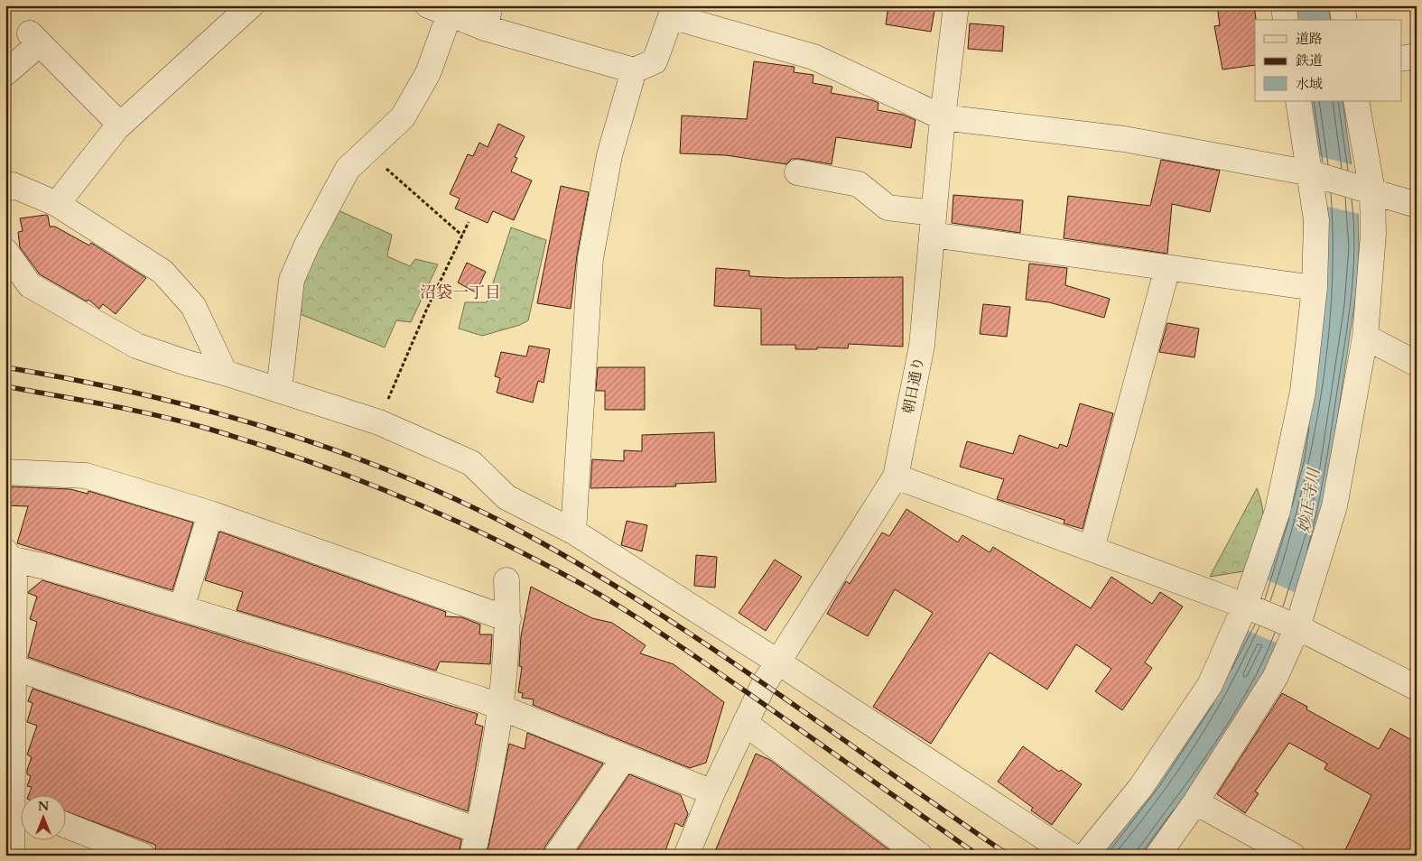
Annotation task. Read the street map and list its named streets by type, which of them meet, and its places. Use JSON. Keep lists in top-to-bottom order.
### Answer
{
  "streets": {
    "street": ["朝日通り"]
  },
  "districts": ["沼袋一丁目"],
  "water": ["妙正寺川"],
  "legend": ["道路", "鉄道", "水域"],
  "north": "top"
}
